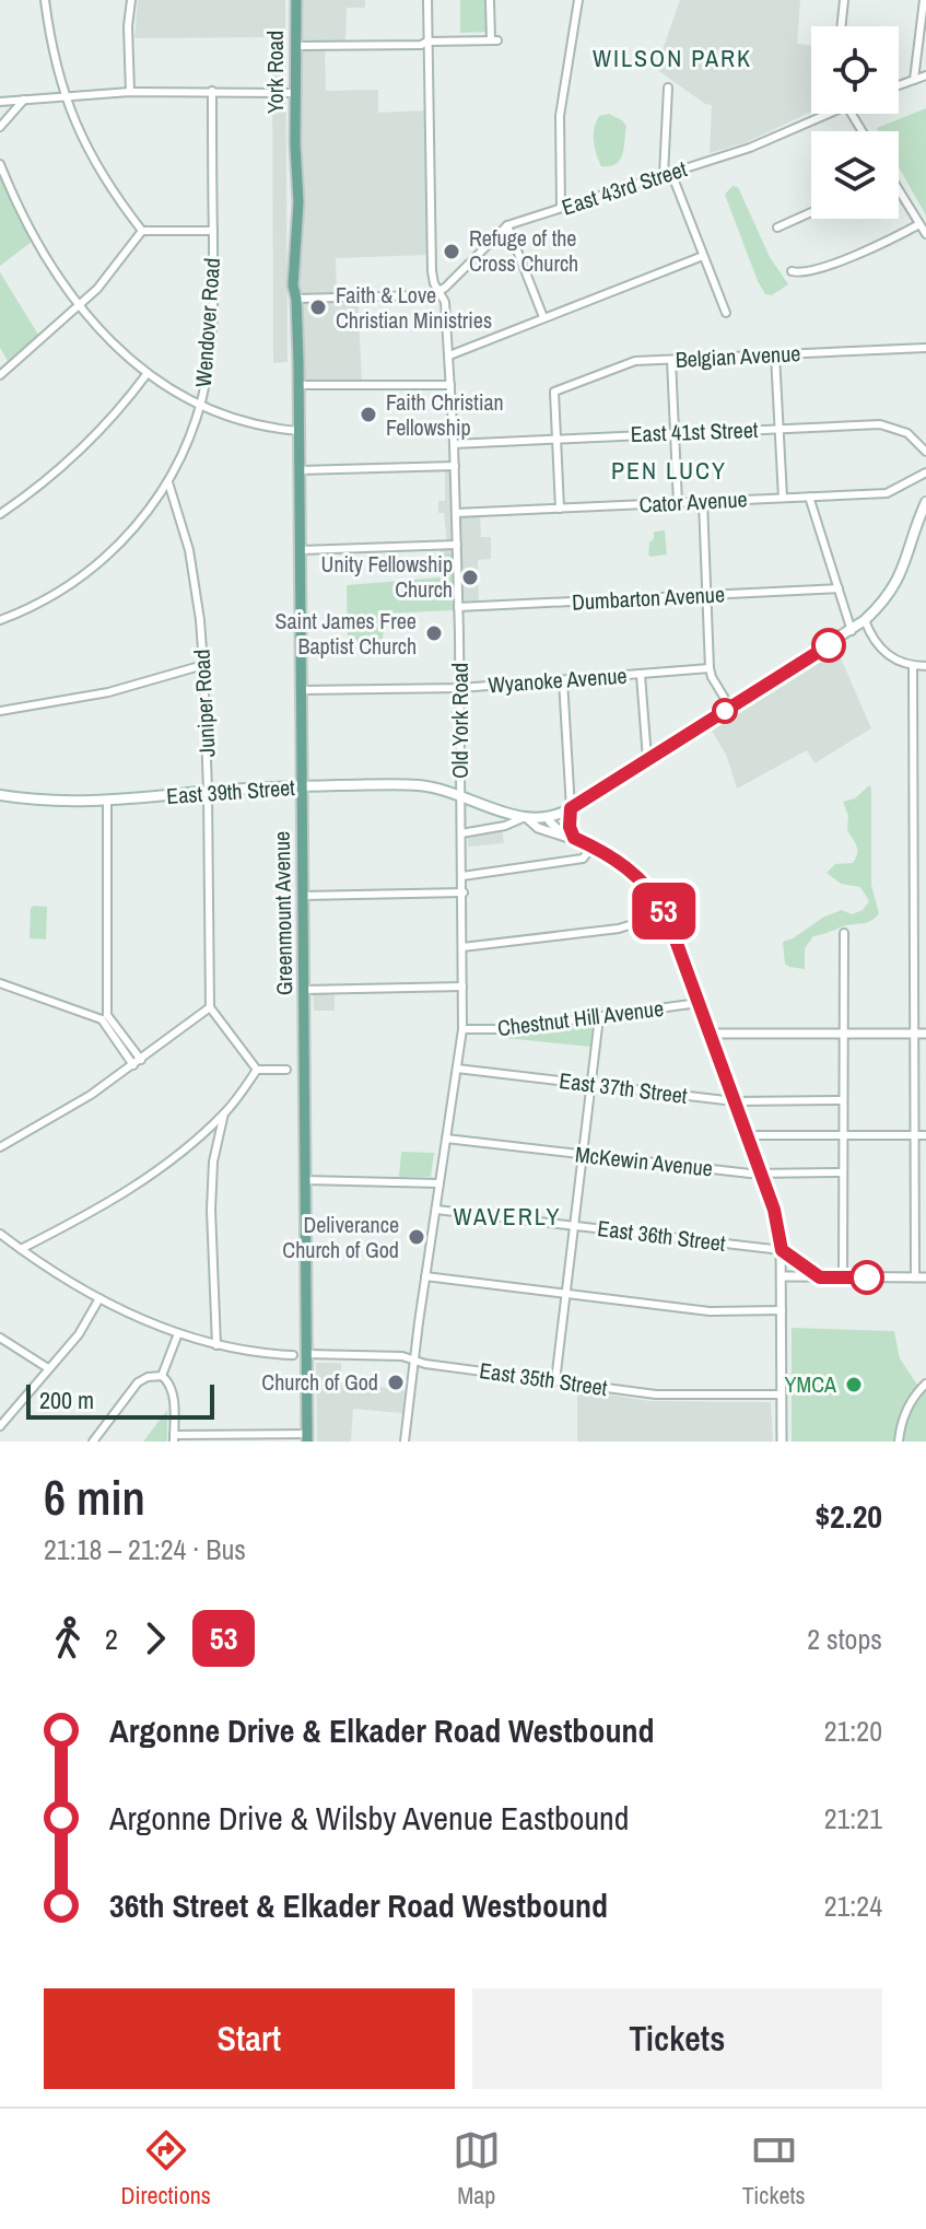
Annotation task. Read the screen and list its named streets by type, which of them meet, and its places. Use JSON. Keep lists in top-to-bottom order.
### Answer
{
  "streets": {
    "main road": ["York Road", "East 39th Street", "Greenmount Avenue"],
    "street": [
      "East 43rd Street",
      "Wendover Road",
      "Belgian Avenue",
      "East 41st Street",
      "Cator Avenue",
      "Dumbarton Avenue",
      "Wyanoke Avenue",
      "Juniper Road",
      "Old York Road",
      "Chestnut Hill Avenue",
      "East 37th Street",
      "McKewin Avenue",
      "East 36th Street",
      "East 35th Street"
    ]
  },
  "crossings": [
    ["York Road", "Greenmount Avenue"],
    ["East 43rd Street", "Old York Road"],
    ["Wendover Road", "Juniper Road"],
    ["Belgian Avenue", "East 41st Street"],
    ["East 41st Street", "Old York Road"],
    ["Cator Avenue", "Old York Road"],
    ["Dumbarton Avenue", "Old York Road"],
    ["Wyanoke Avenue", "Old York Road"],
    ["Wyanoke Avenue", "Greenmount Avenue"],
    ["Juniper Road", "East 39th Street"],
    ["Old York Road", "East 39th Street"],
    ["Old York Road", "Chestnut Hill Avenue"],
    ["Old York Road", "East 37th Street"],
    ["Old York Road", "McKewin Avenue"],
    ["Old York Road", "East 36th Street"],
    ["Old York Road", "East 35th Street"],
    ["East 39th Street", "Greenmount Avenue"],
    ["Greenmount Avenue", "East 35th Street"]
  ],
  "districts": ["WILSON PARK", "PEN LUCY", "WAVERLY"],
  "places": [
    "Refuge of the Cross Church",
    "Faith & Love Christian Ministries",
    "Faith Christian Fellowship",
    "Unity Fellowship Church",
    "Saint James Free Baptist Church",
    "Deliverance Church of God",
    "Church of God",
    "YMCA"
  ],
  "lines": ["bus line 53"],
  "scale_bar": "200 m",
  "page": {
    "on_map": "53",
    "scale": "200 m",
    "heading": ["6 min", "21:18 – 21:24 · Bus", "$2.20"],
    "legs": ["2", "53", "2 stops"],
    "list": [
      {
        "name": "Argonne Drive & Elkader Road Westbound",
        "value": "21:20"
      },
      {
        "name": "Argonne Drive & Wilsby Avenue Eastbound",
        "value": "21:21"
      },
      {
        "name": "36th Street & Elkader Road Westbound",
        "value": "21:24"
      }
    ],
    "buttons": ["Start", "Tickets"],
    "tabs": ["Directions", "Map", "Tickets"]
  }
}
